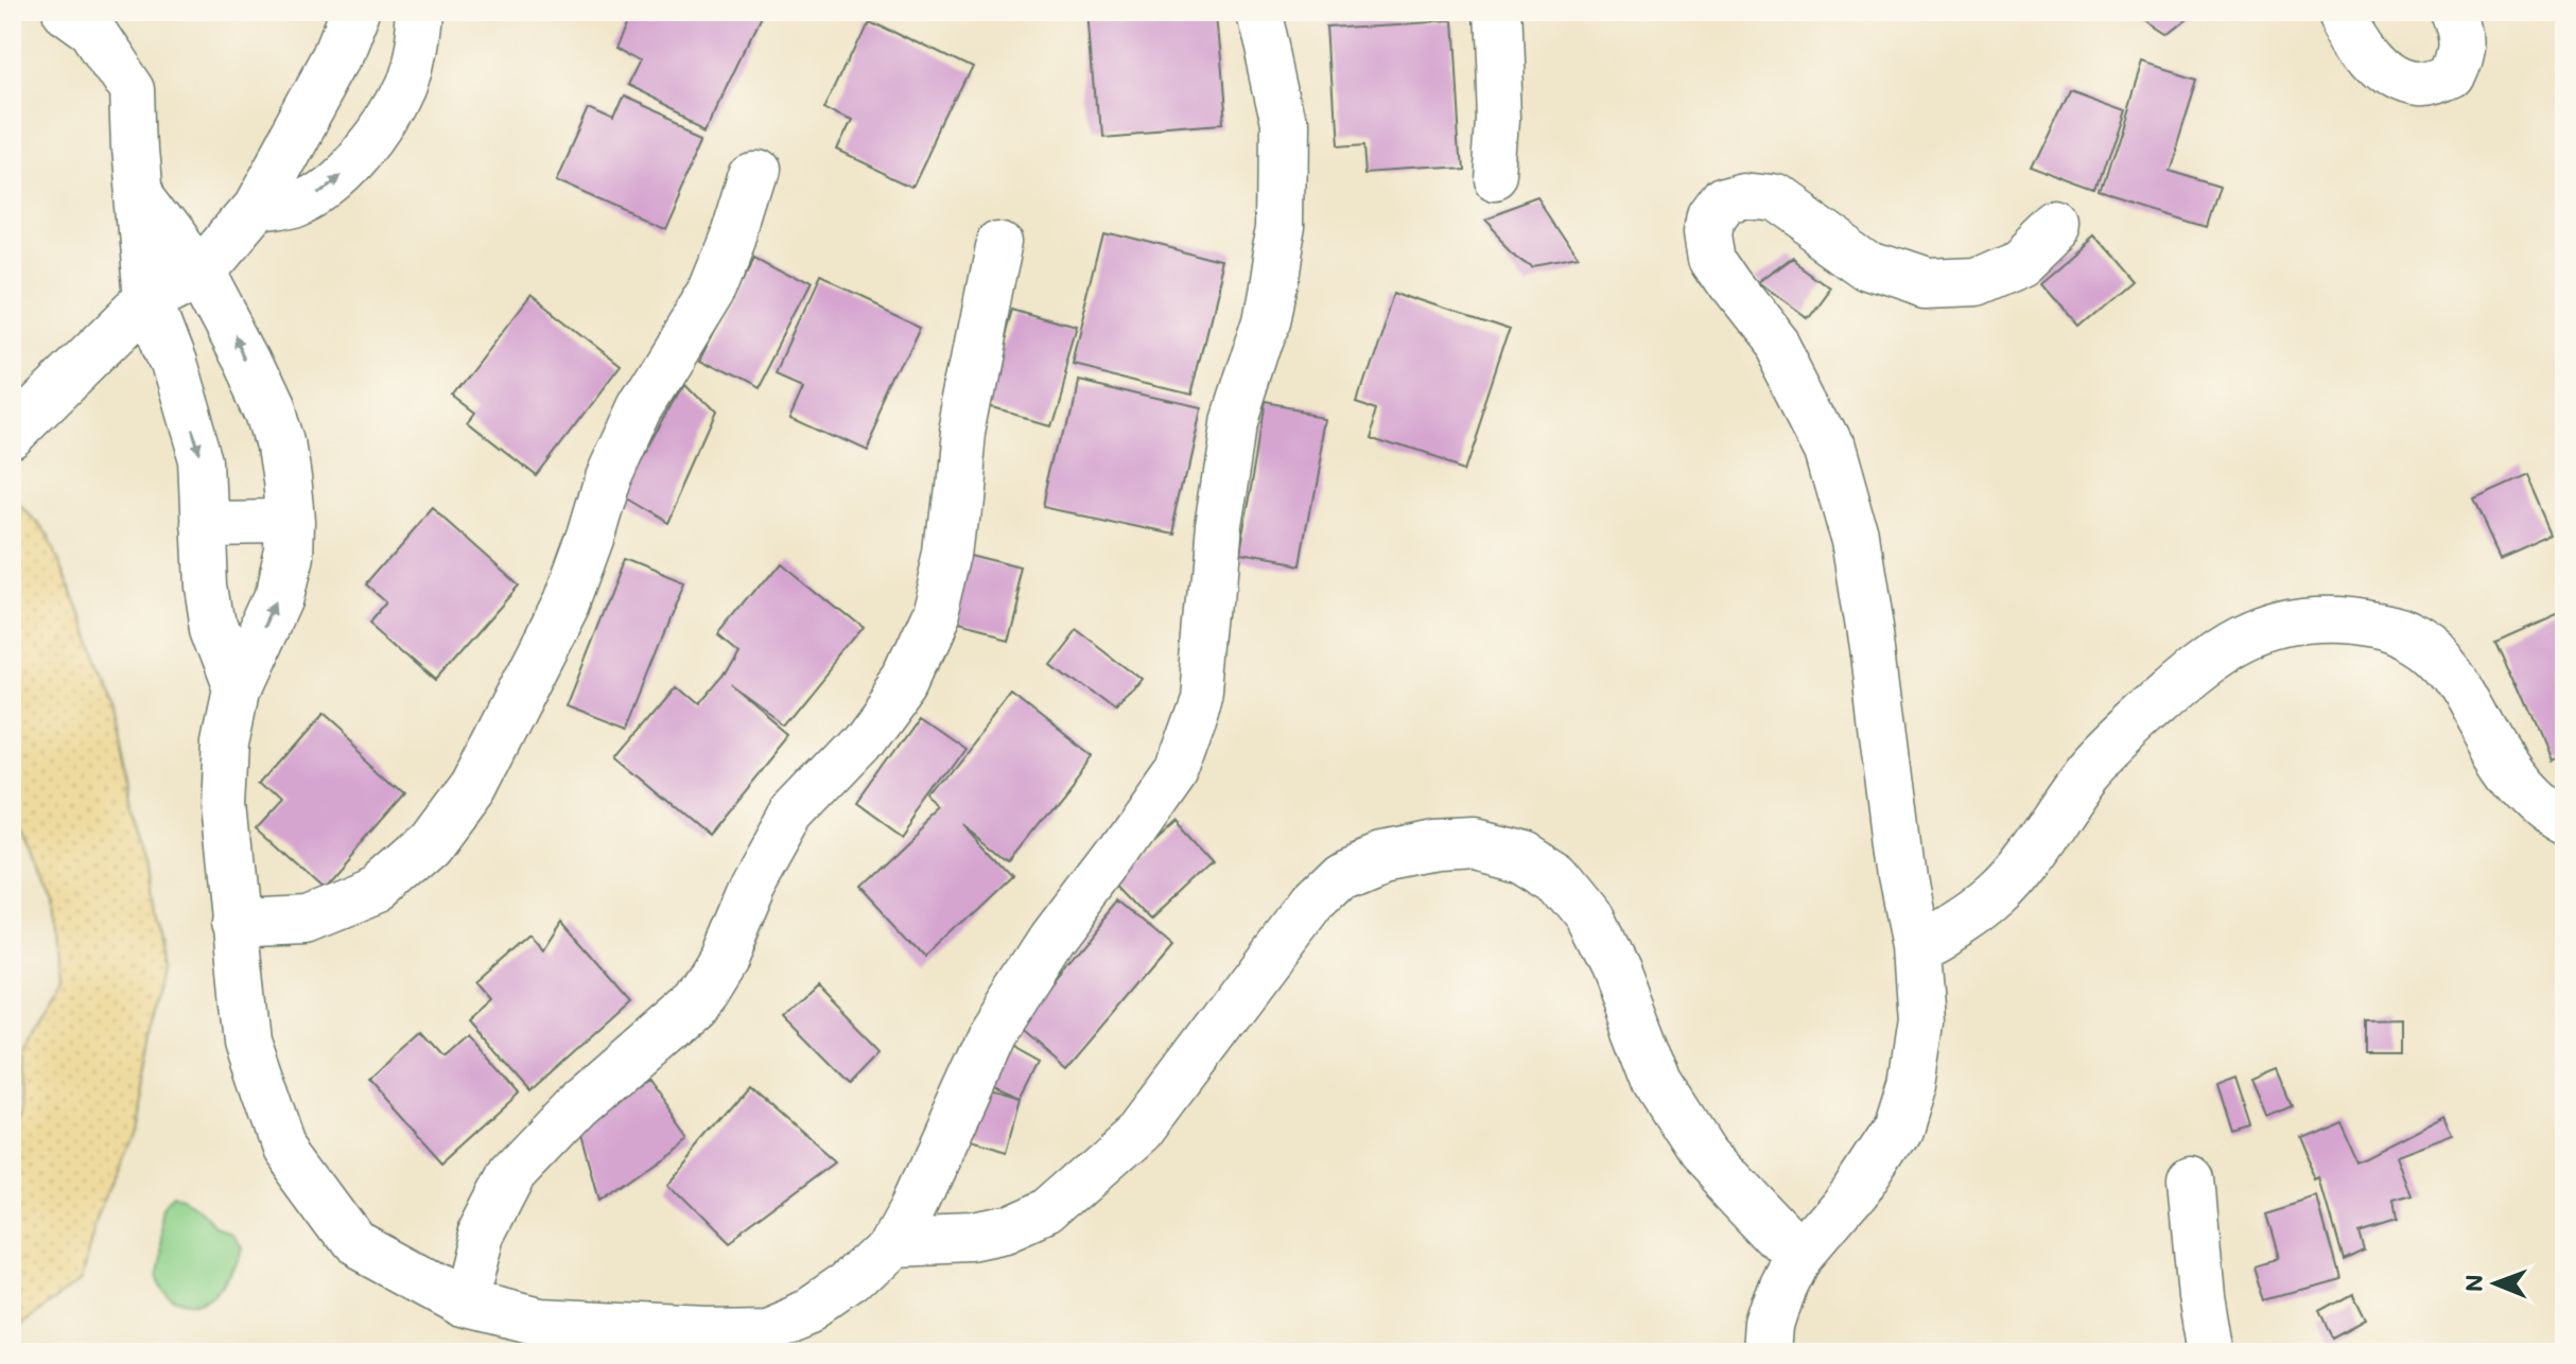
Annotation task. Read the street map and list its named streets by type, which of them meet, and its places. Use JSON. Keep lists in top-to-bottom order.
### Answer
{
  "north": "left"
}
